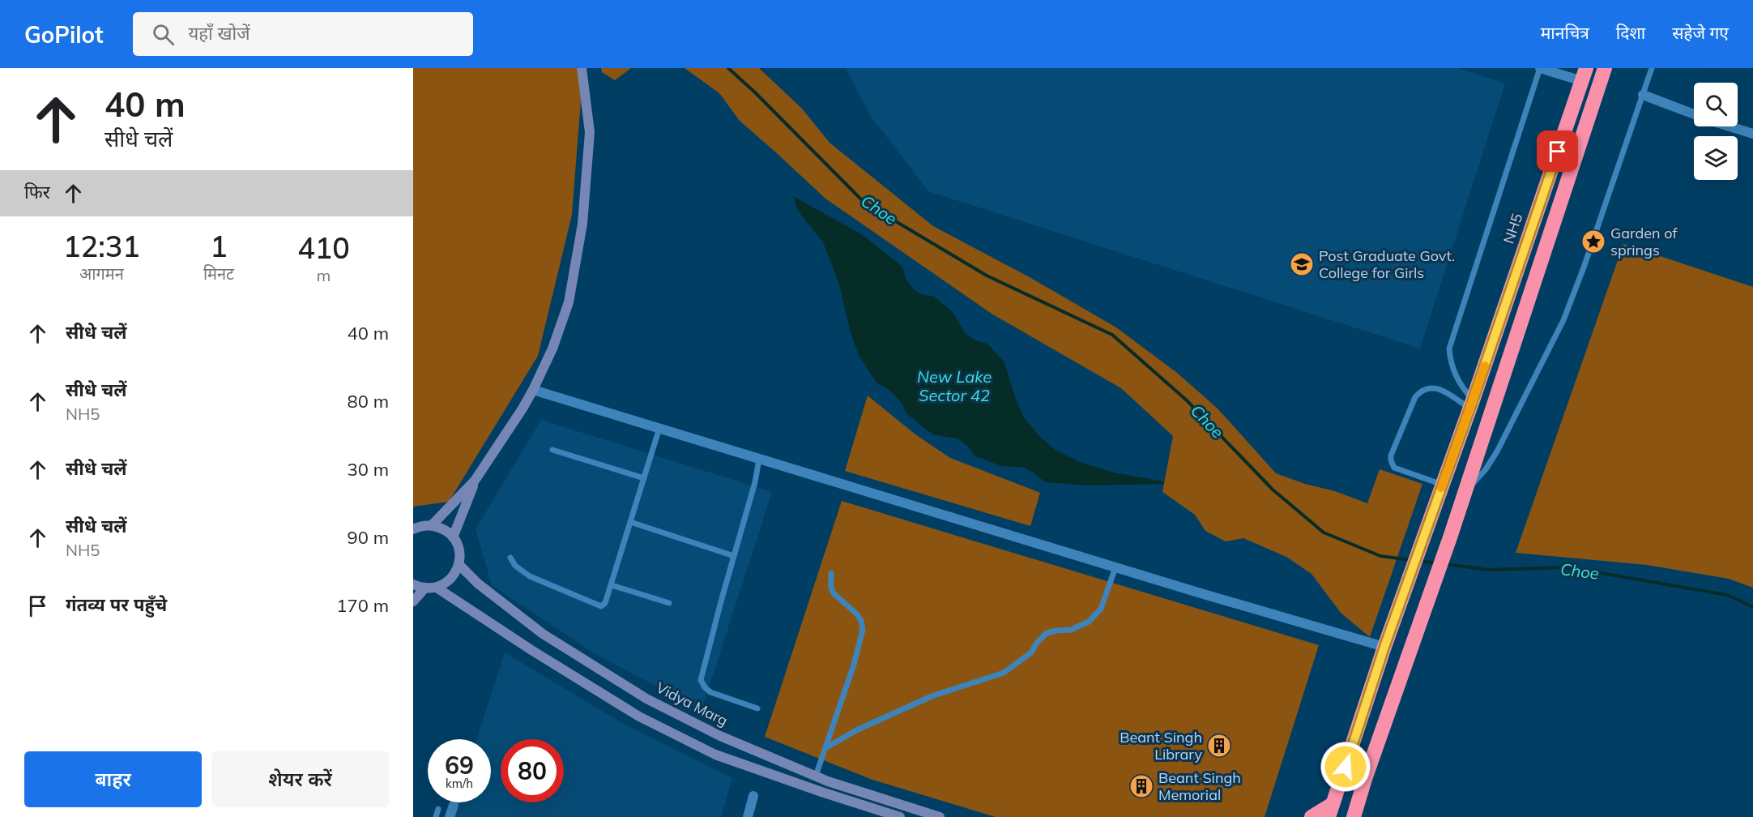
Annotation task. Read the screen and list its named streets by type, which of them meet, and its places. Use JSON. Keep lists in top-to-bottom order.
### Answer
{
  "streets": {
    "highway": ["NH5"],
    "main road": ["Vidya Marg"]
  },
  "water": ["Choe", "New Lake Sector 42"],
  "places": {
    "place": ["Garden of springs"],
    "school or university": ["Post Graduate Govt. College for Girls"],
    "building": ["Beant Singh Library", "Beant Singh Memorial"]
  },
  "page": {
    "header": "GoPilot",
    "search": "यहाँ खोजें",
    "nav": ["मानचित्र", "दिशा", "सहेजे गए"],
    "turn": ["40 m", "सीधे चलें"],
    "then": "फिर",
    "eta": [
      "12:31",
      "आगमन",
      "1",
      "मिनट",
      "410",
      "m"
    ],
    "list": [
      {
        "name": "सीधे चलें",
        "value": "40 m"
      },
      {
        "name": "सीधे चलें",
        "note": "NH5",
        "value": "80 m"
      },
      {
        "name": "सीधे चलें",
        "value": "30 m"
      },
      {
        "name": "सीधे चलें",
        "note": "NH5",
        "value": "90 m"
      },
      {
        "name": "गंतव्य पर पहुँचे",
        "value": "170 m"
      }
    ],
    "speed": "69 km/h",
    "limit": "80",
    "buttons": ["बाहर", "शेयर करें"]
  }
}
